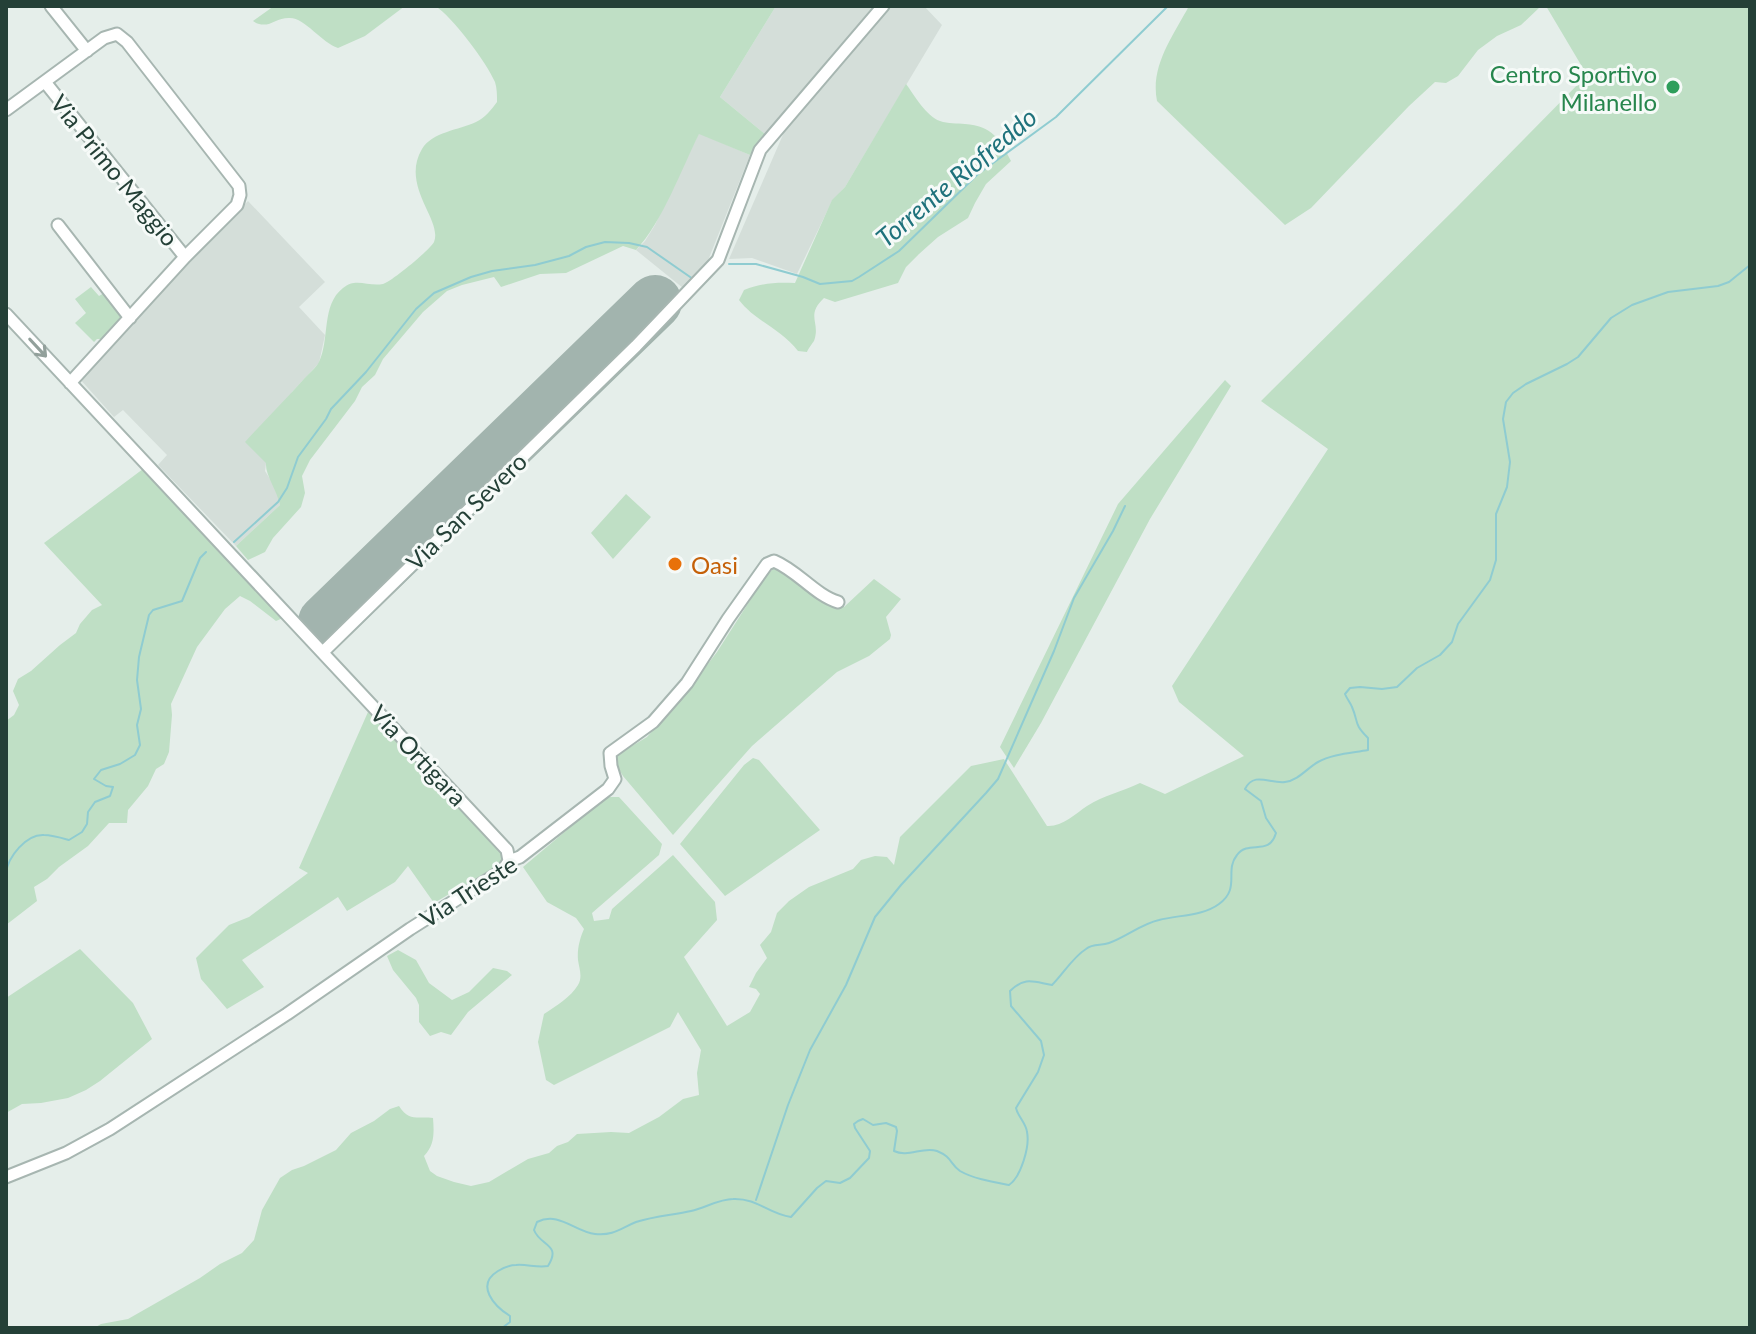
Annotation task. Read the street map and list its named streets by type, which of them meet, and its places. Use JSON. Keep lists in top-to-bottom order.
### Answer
{
  "streets": {
    "street": [
      "Via Primo Maggio",
      "Via San Severo",
      "Via Ortigara",
      "Via Trieste"
    ]
  },
  "crossings": [
    ["Via San Severo", "Via Ortigara"],
    ["Via Ortigara", "Via Trieste"]
  ],
  "water": ["Torrente Riofreddo"],
  "places": ["Centro Sportivo Milanello", "Oasi"]
}
